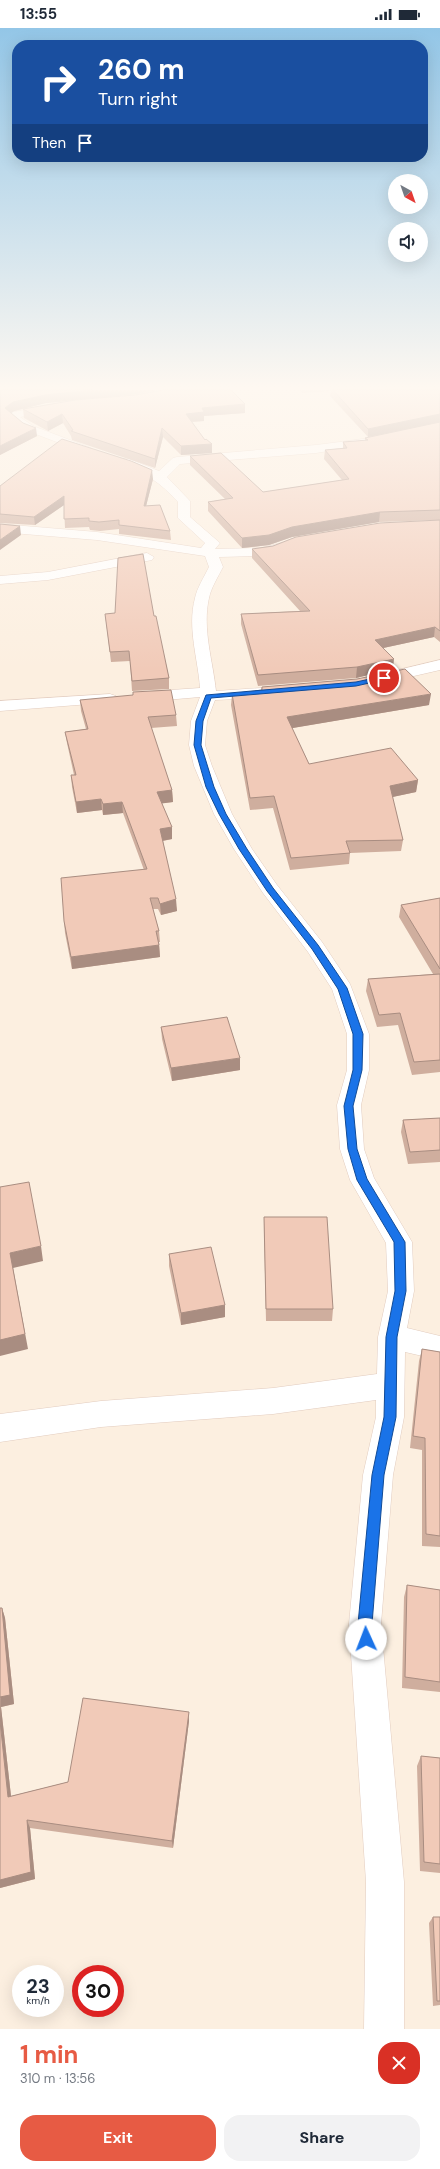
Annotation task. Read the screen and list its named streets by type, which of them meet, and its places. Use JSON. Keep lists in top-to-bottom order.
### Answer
{
  "north": "bottom right",
  "page": {
    "status": "13:55",
    "turn": ["260 m", "Turn right"],
    "then": "Then",
    "speed": "23 km/h",
    "limit": "30",
    "heading": ["1 min", "310 m · 13:56"],
    "buttons": ["Exit", "Share"]
  }
}
